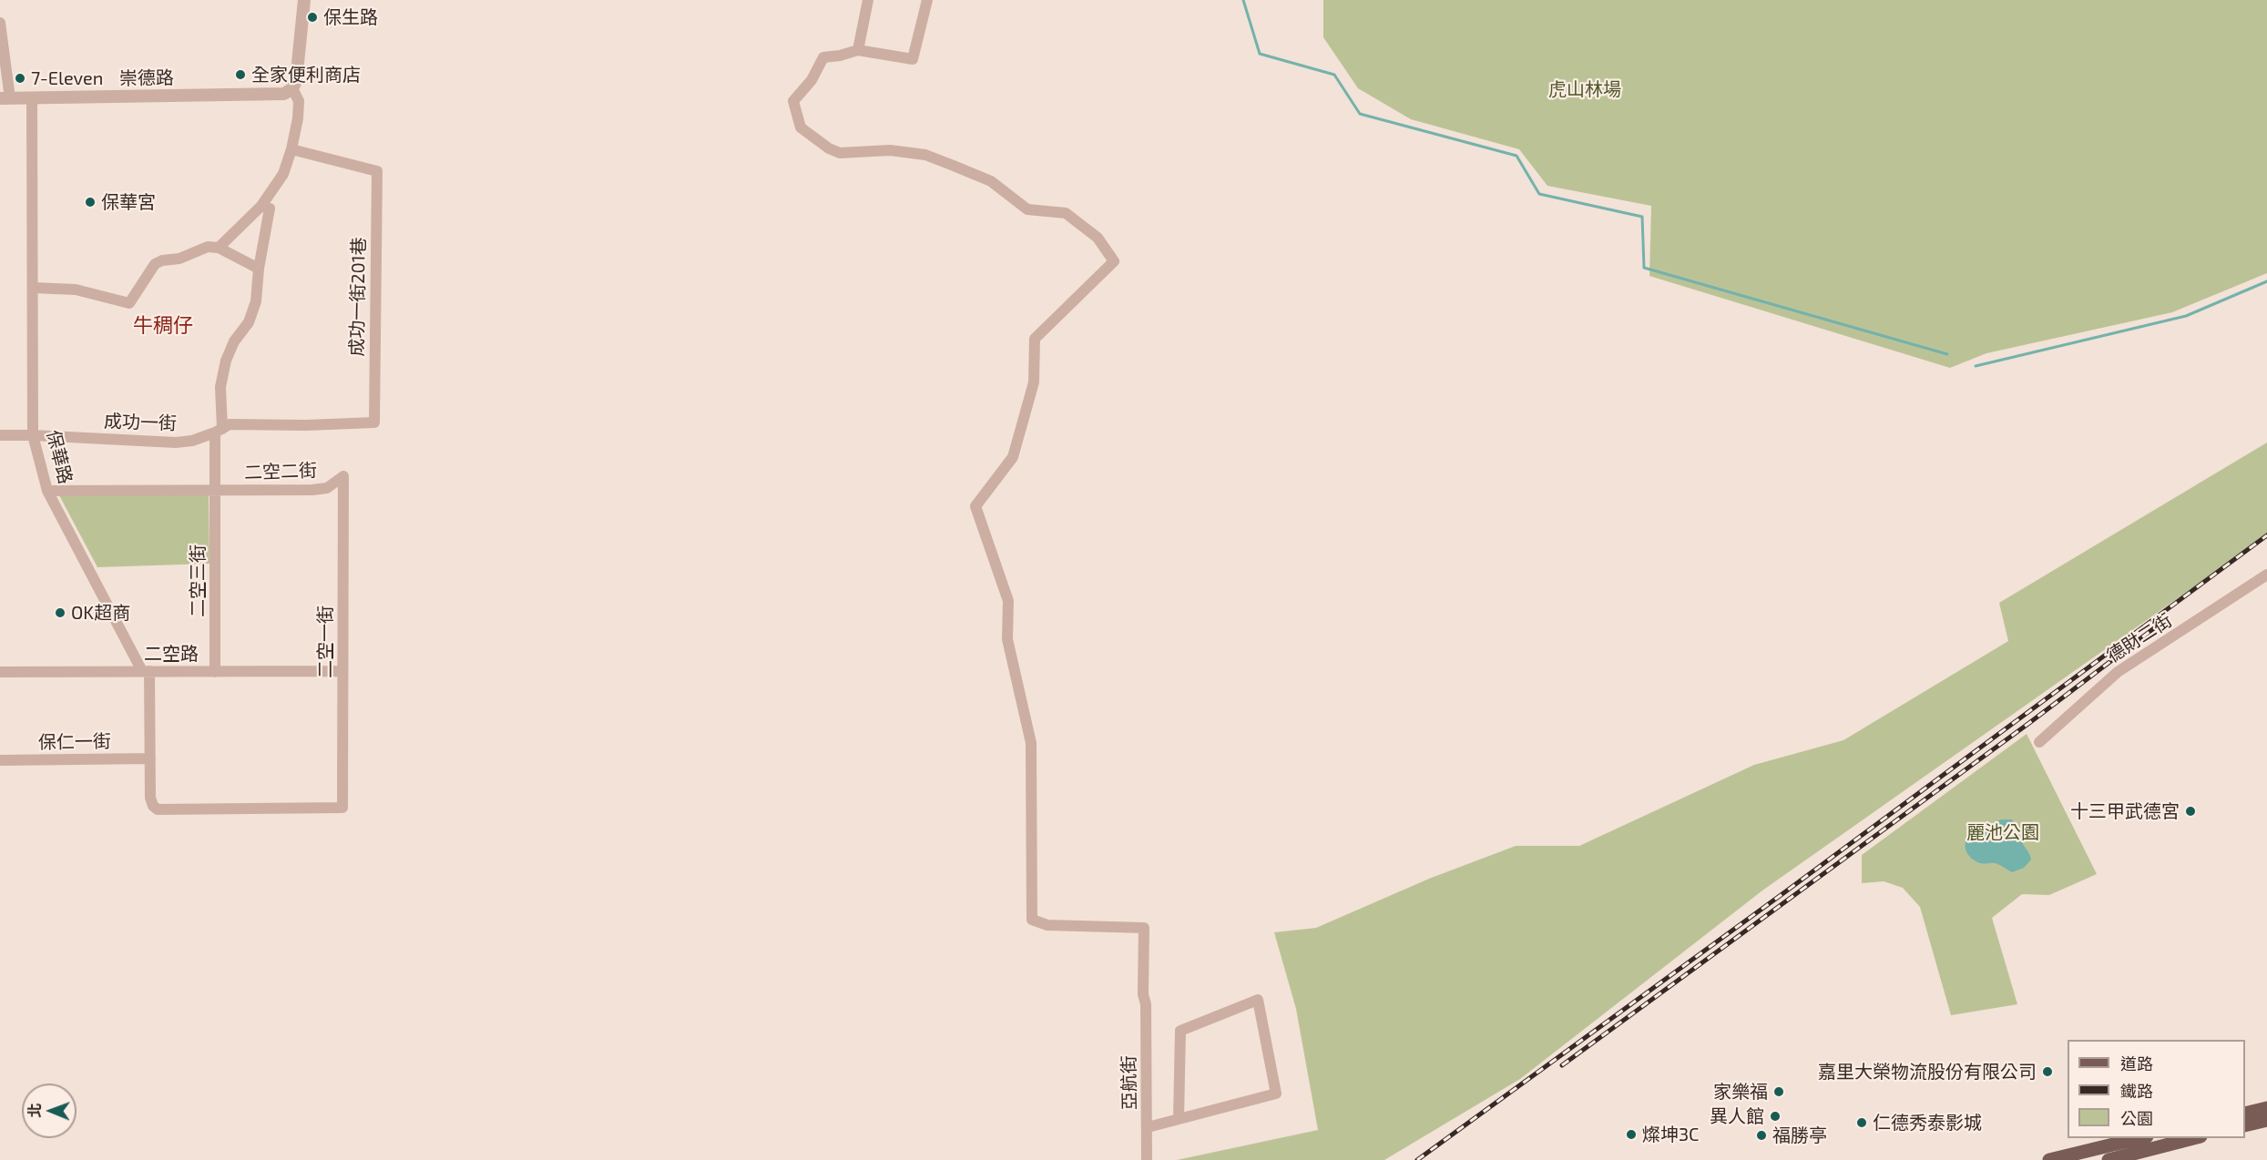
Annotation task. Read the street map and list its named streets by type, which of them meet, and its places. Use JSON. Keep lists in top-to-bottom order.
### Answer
{
  "streets": {
    "street": [
      "崇德路",
      "成功一街201巷",
      "成功一街",
      "保華路",
      "二空二街",
      "二空三街",
      "德財二街",
      "二空一街",
      "二空路",
      "保仁一街",
      "亞航街"
    ]
  },
  "crossings": [
    ["崇德路", "保華路"],
    ["成功一街201巷", "成功一街"],
    ["成功一街", "保華路"],
    ["成功一街", "二空三街"],
    ["保華路", "二空二街"],
    ["保華路", "二空一街"],
    ["保華路", "二空路"],
    ["保華路", "保仁一街"],
    ["二空二街", "二空三街"],
    ["二空二街", "二空一街"],
    ["二空三街", "二空路"],
    ["二空一街", "二空路"]
  ],
  "districts": ["牛稠仔"],
  "parks": ["虎山林場", "麗池公園"],
  "places": [
    "保生路",
    "全家便利商店",
    "7-Eleven",
    "保華宮",
    "OK超商",
    "十三甲武德宮",
    "嘉里大榮物流股份有限公司",
    "家樂福",
    "異人館",
    "仁德秀泰影城",
    "燦坤3C",
    "福勝亭"
  ],
  "legend": ["道路", "鐵路", "公園"],
  "north": "left"
}
